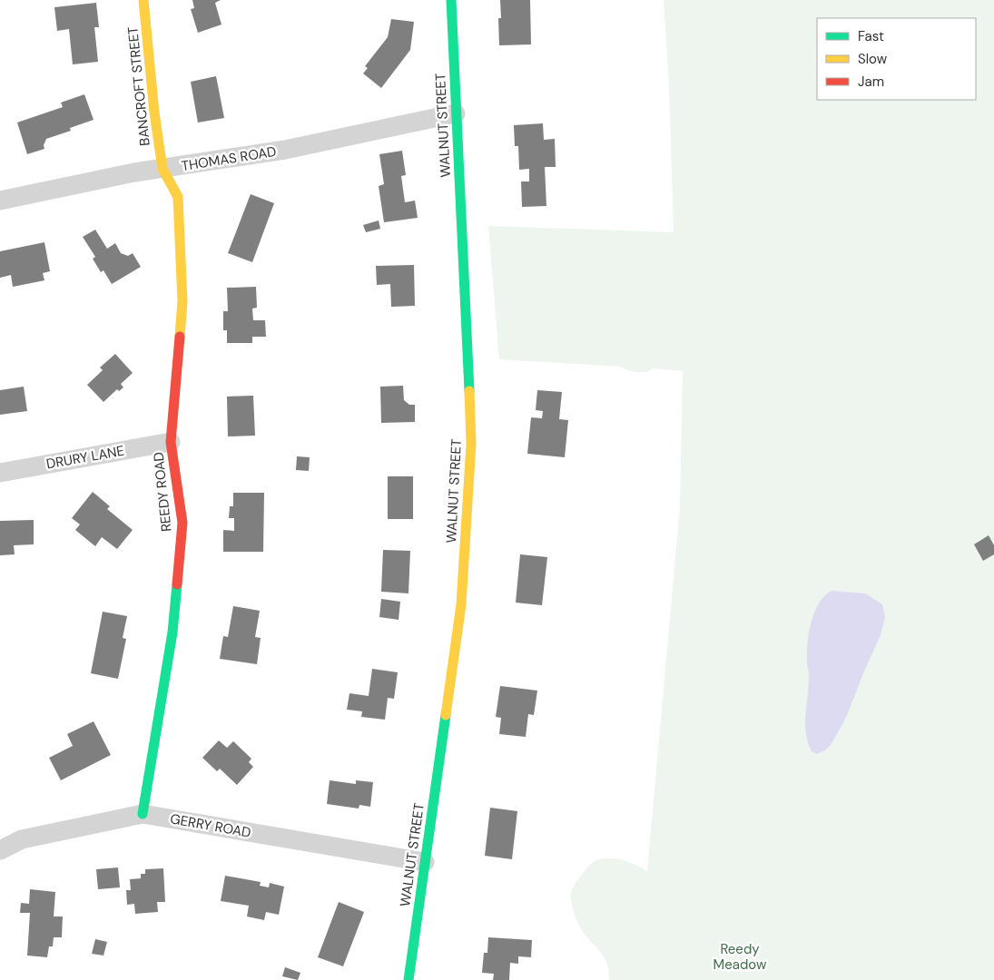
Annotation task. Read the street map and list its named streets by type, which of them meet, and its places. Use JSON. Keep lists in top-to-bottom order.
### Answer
{
  "streets": {
    "main road": ["BANCROFT STREET", "WALNUT STREET", "REEDY ROAD"],
    "street": ["THOMAS ROAD", "DRURY LANE", "GERRY ROAD"]
  },
  "crossings": [
    ["BANCROFT STREET", "THOMAS ROAD"],
    ["BANCROFT STREET", "REEDY ROAD"],
    ["WALNUT STREET", "THOMAS ROAD"],
    ["WALNUT STREET", "GERRY ROAD"],
    ["THOMAS ROAD", "REEDY ROAD"],
    ["DRURY LANE", "REEDY ROAD"],
    ["REEDY ROAD", "GERRY ROAD"]
  ],
  "parks": ["Reedy Meadow"],
  "legend": ["Fast", "Slow", "Jam"]
}
